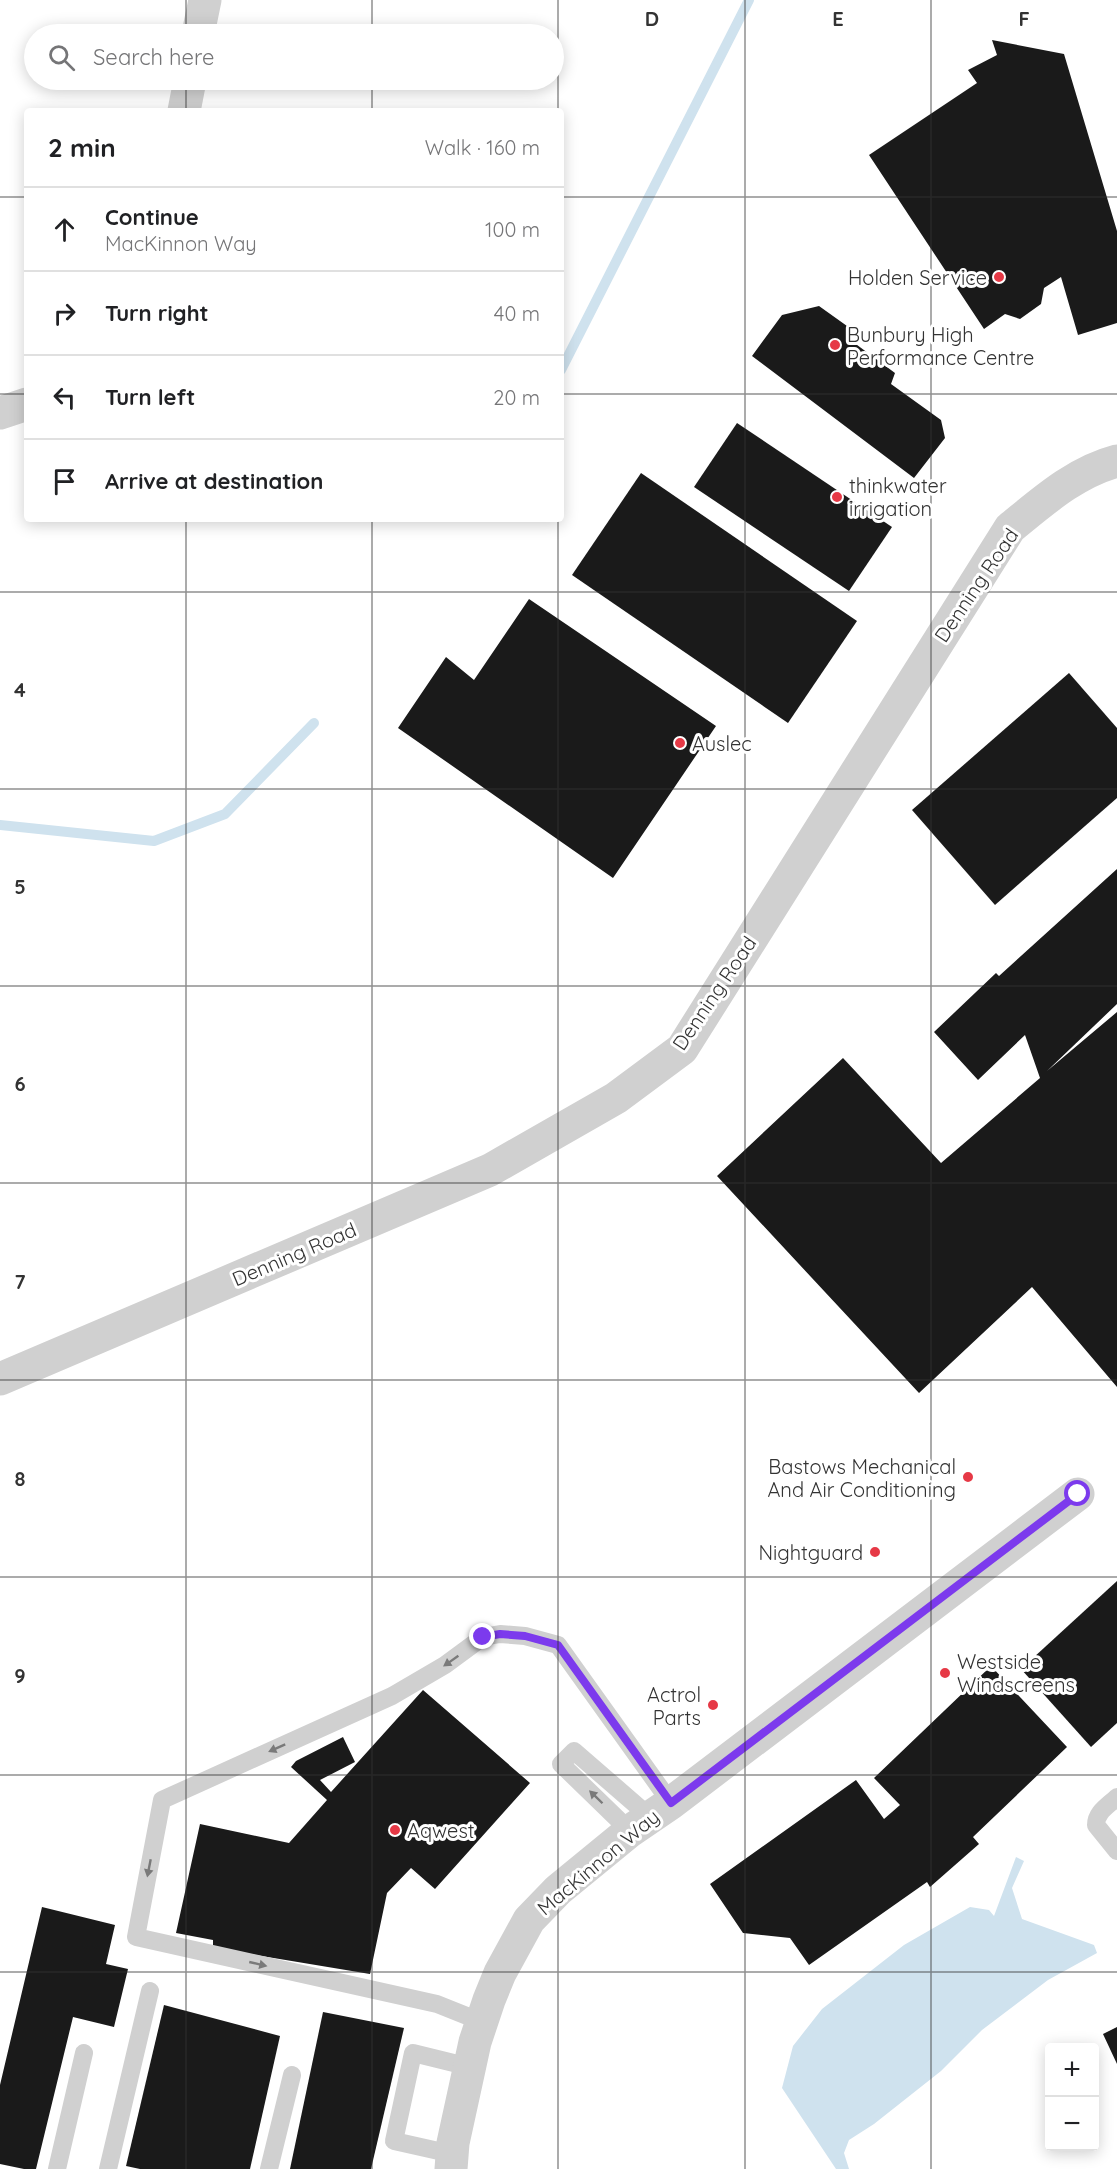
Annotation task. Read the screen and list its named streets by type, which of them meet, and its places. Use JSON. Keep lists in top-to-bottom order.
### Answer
{
  "streets": {
    "street": ["Denning Road", "MacKinnon Way"]
  },
  "places": [
    "Holden Service",
    "Bunbury High Performance Centre",
    "thinkwater irrigation",
    "Auslec",
    "Bastows Mechanical And Air Conditioning",
    "Nightguard",
    "Westside Windscreens",
    "Actrol Parts",
    "Aqwest"
  ],
  "page": {
    "search": "Search here",
    "heading": ["2 min", "Walk · 160 m"],
    "list": [
      ["Continue", "MacKinnon Way", "100 m"],
      ["Turn right", "40 m"],
      ["Turn left", "20 m"],
      "Arrive at destination"
    ],
    "map_buttons": ["+", "−"]
  },
  "grid": {
    "columns": ["D", "E", "F"],
    "rows": [
      "4",
      "5",
      "6",
      "7",
      "8",
      "9"
    ]
  }
}
